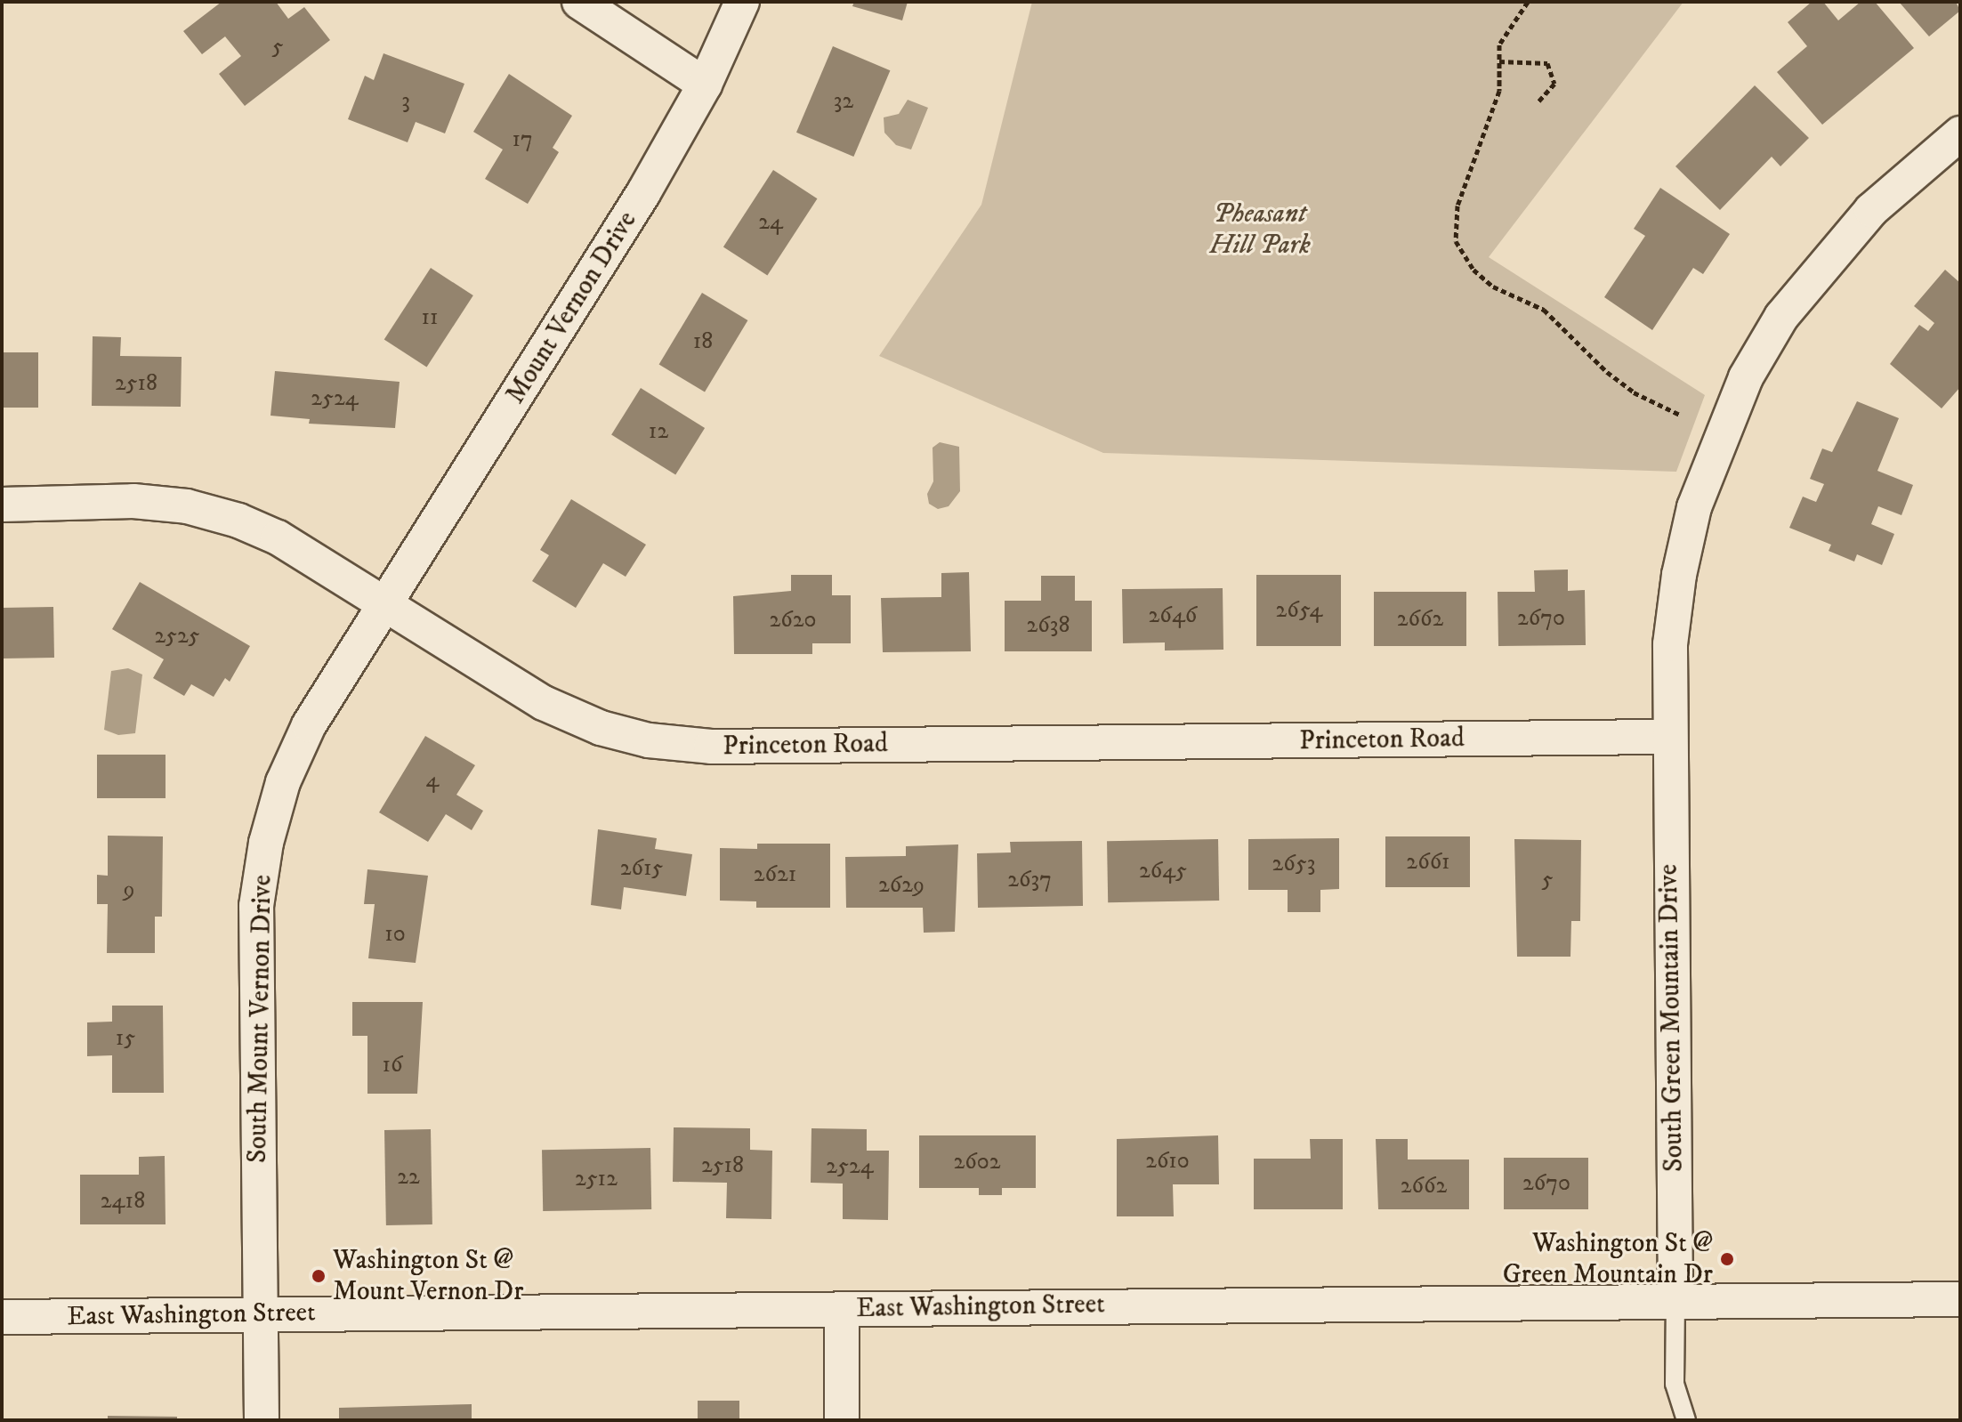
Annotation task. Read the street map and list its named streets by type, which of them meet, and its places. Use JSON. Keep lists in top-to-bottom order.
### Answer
{
  "streets": {
    "street": [
      "Mount Vernon Drive",
      "Princeton Road",
      "South Green Mountain Drive",
      "South Mount Vernon Drive",
      "East Washington Street"
    ]
  },
  "crossings": [
    ["Mount Vernon Drive", "Princeton Road"],
    ["Mount Vernon Drive", "South Mount Vernon Drive"],
    ["Princeton Road", "South Green Mountain Drive"],
    ["Princeton Road", "South Mount Vernon Drive"],
    ["South Green Mountain Drive", "East Washington Street"],
    ["South Mount Vernon Drive", "East Washington Street"]
  ],
  "parks": ["Pheasant Hill Park"],
  "places": ["Washington St @ Green Mountain Dr", "Washington St @ Mount Vernon Dr"],
  "house_numbers": [
    "5",
    "3",
    "32",
    "17",
    "24",
    "11",
    "18",
    "2518",
    "2524",
    "12",
    "2654",
    "2646",
    "2670",
    "2662",
    "2620",
    "2638",
    "2525",
    "4",
    "2661",
    "2653",
    "2615",
    "2645",
    "2621",
    "2637",
    "5",
    "2629",
    "9",
    "10",
    "15",
    "16",
    "2610",
    "2602",
    "2518",
    "2524",
    "22",
    "2512",
    "2670",
    "2662",
    "2418"
  ]
}
